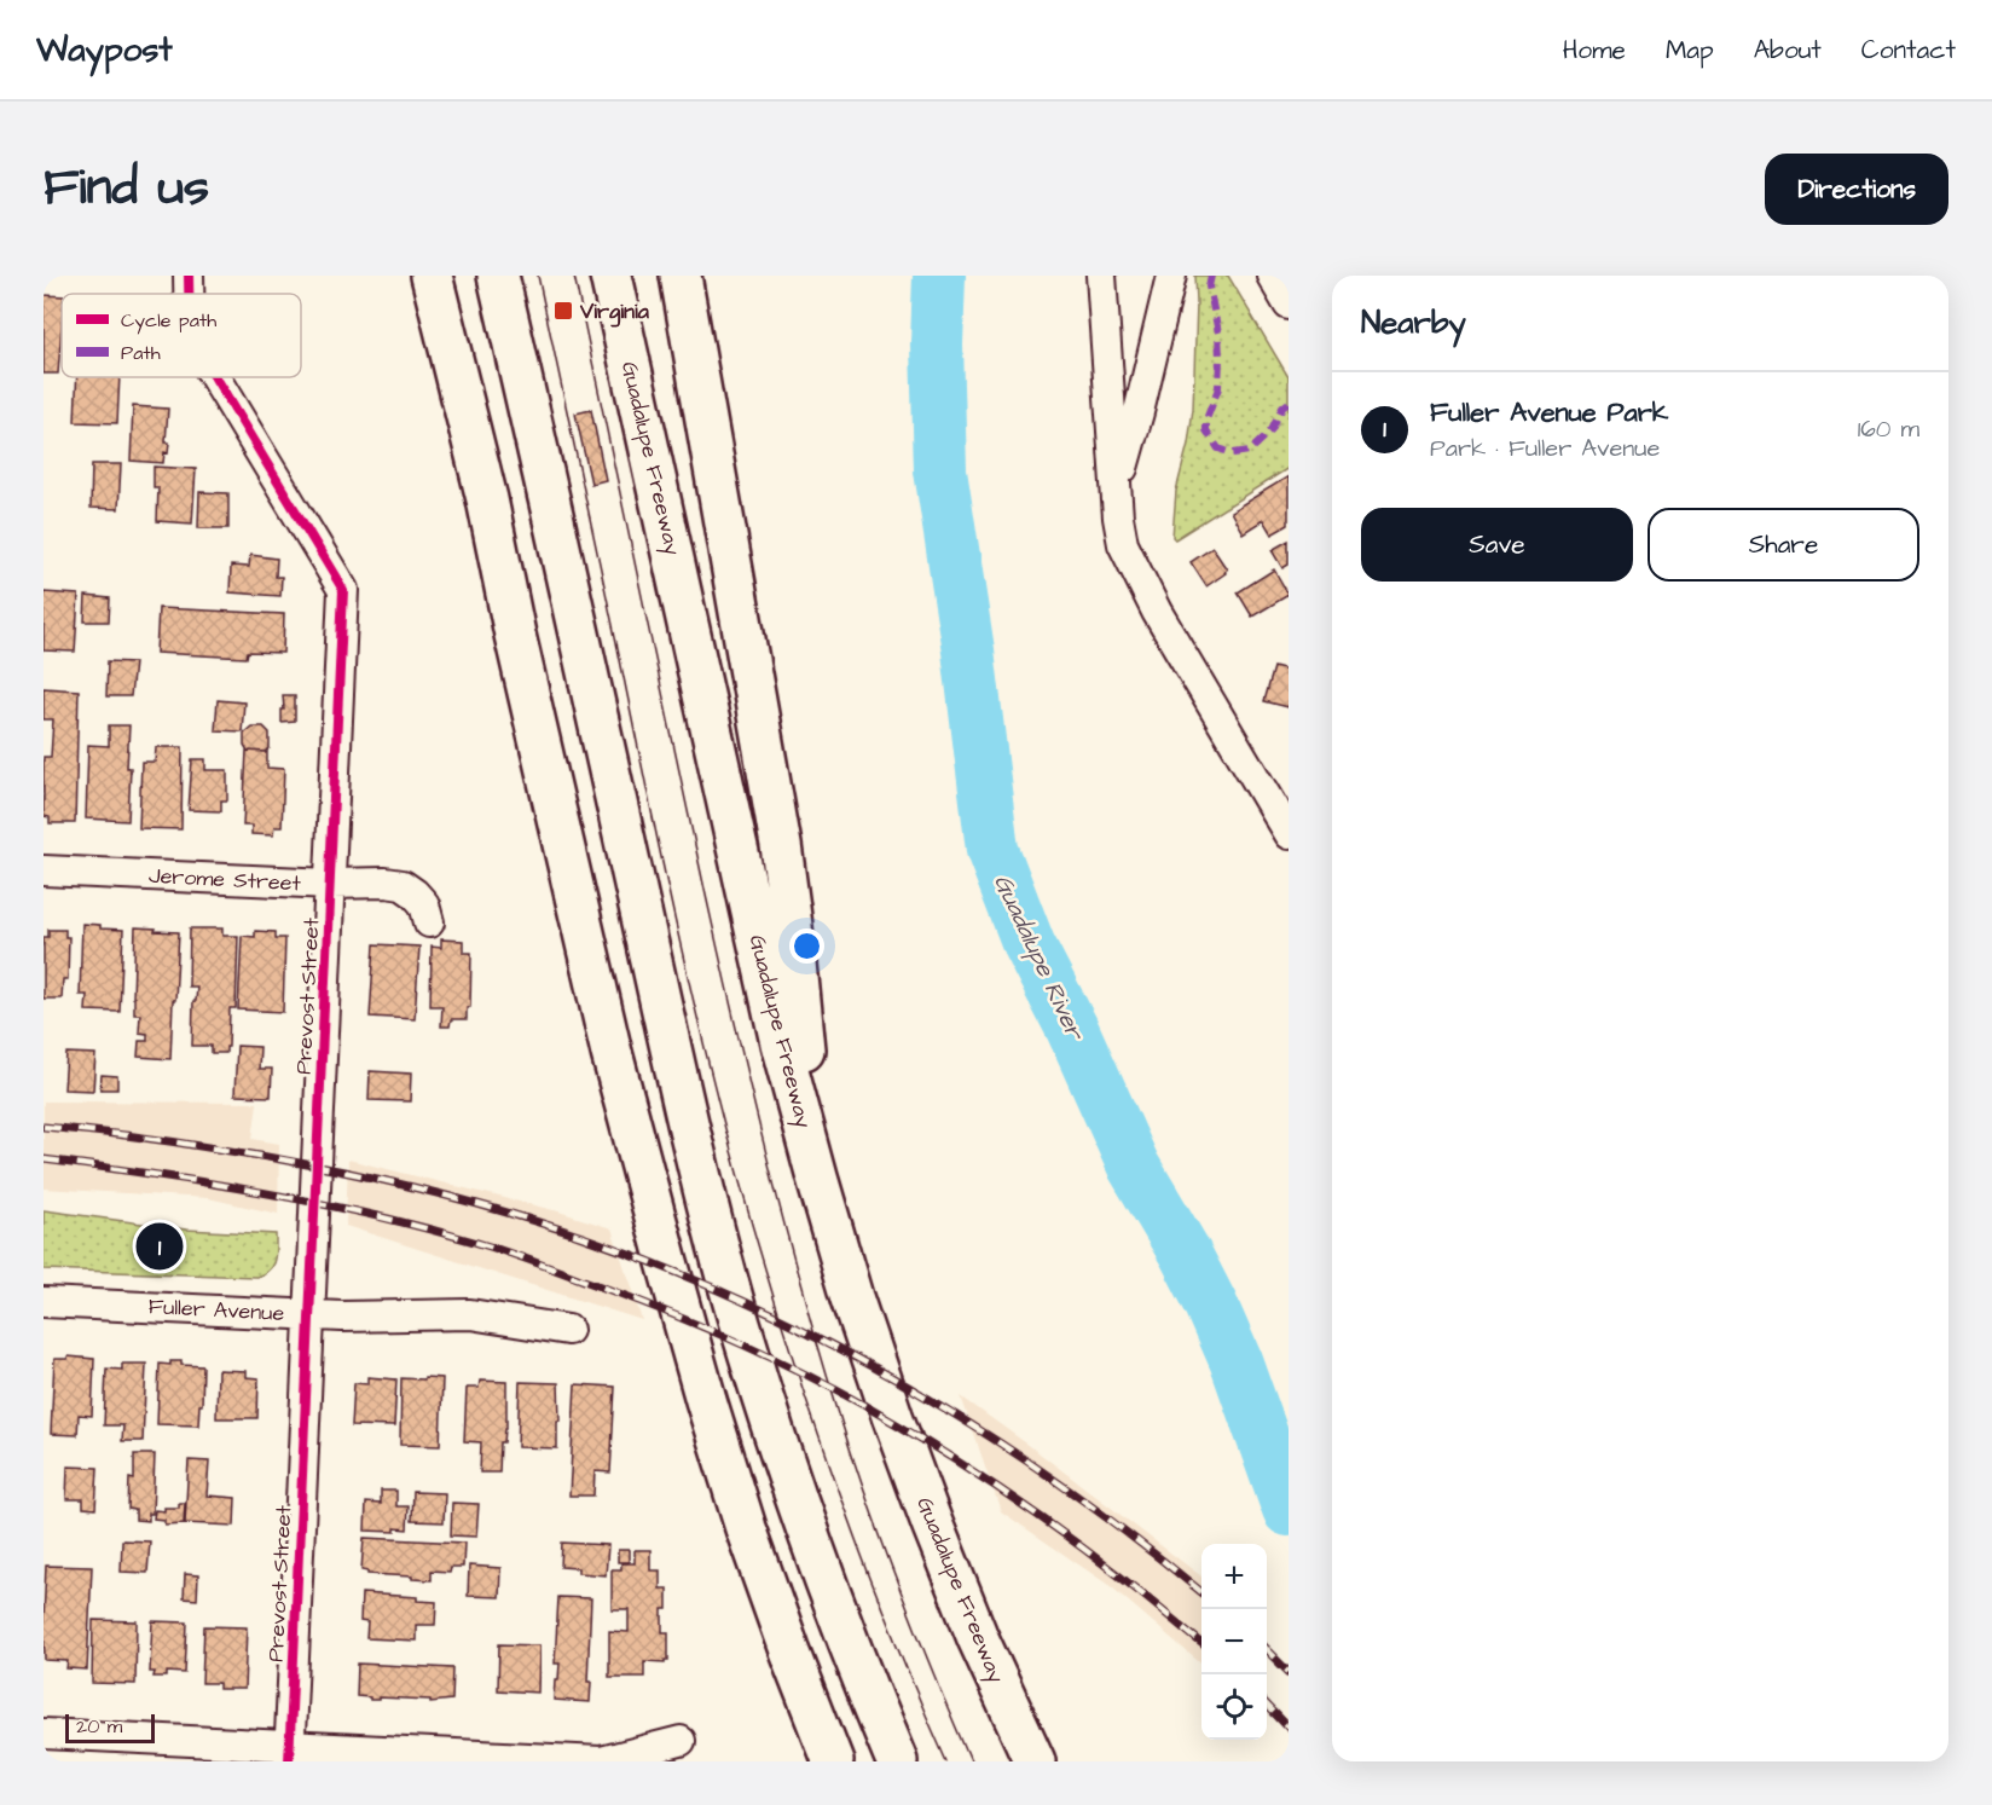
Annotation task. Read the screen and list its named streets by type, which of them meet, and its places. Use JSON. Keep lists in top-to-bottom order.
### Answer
{
  "streets": {
    "highway": ["Guadalupe Freeway"],
    "street": ["Jerome Street", "Prevost Street", "Fuller Avenue"]
  },
  "crossings": [
    ["Jerome Street", "Prevost Street"],
    ["Prevost Street", "Fuller Avenue"]
  ],
  "water": ["Guadalupe River"],
  "places": {
    "transit": ["Virginia"]
  },
  "legend": ["Cycle path", "Path"],
  "scale_bar": "20 m",
  "page": {
    "header": "Waypost",
    "nav": [
      "Home",
      "Map",
      "About",
      "Contact"
    ],
    "title": "Find us",
    "buttons": [
      "Directions",
      ["Save", "Share"]
    ],
    "heading": "Nearby",
    "list": [
      {
        "mark": "1",
        "name": "Fuller Avenue Park",
        "note": "Park · Fuller Avenue",
        "value": "160 m"
      }
    ],
    "pins": "1",
    "map_buttons": ["+", "−"],
    "scale": "20 m"
  }
}
